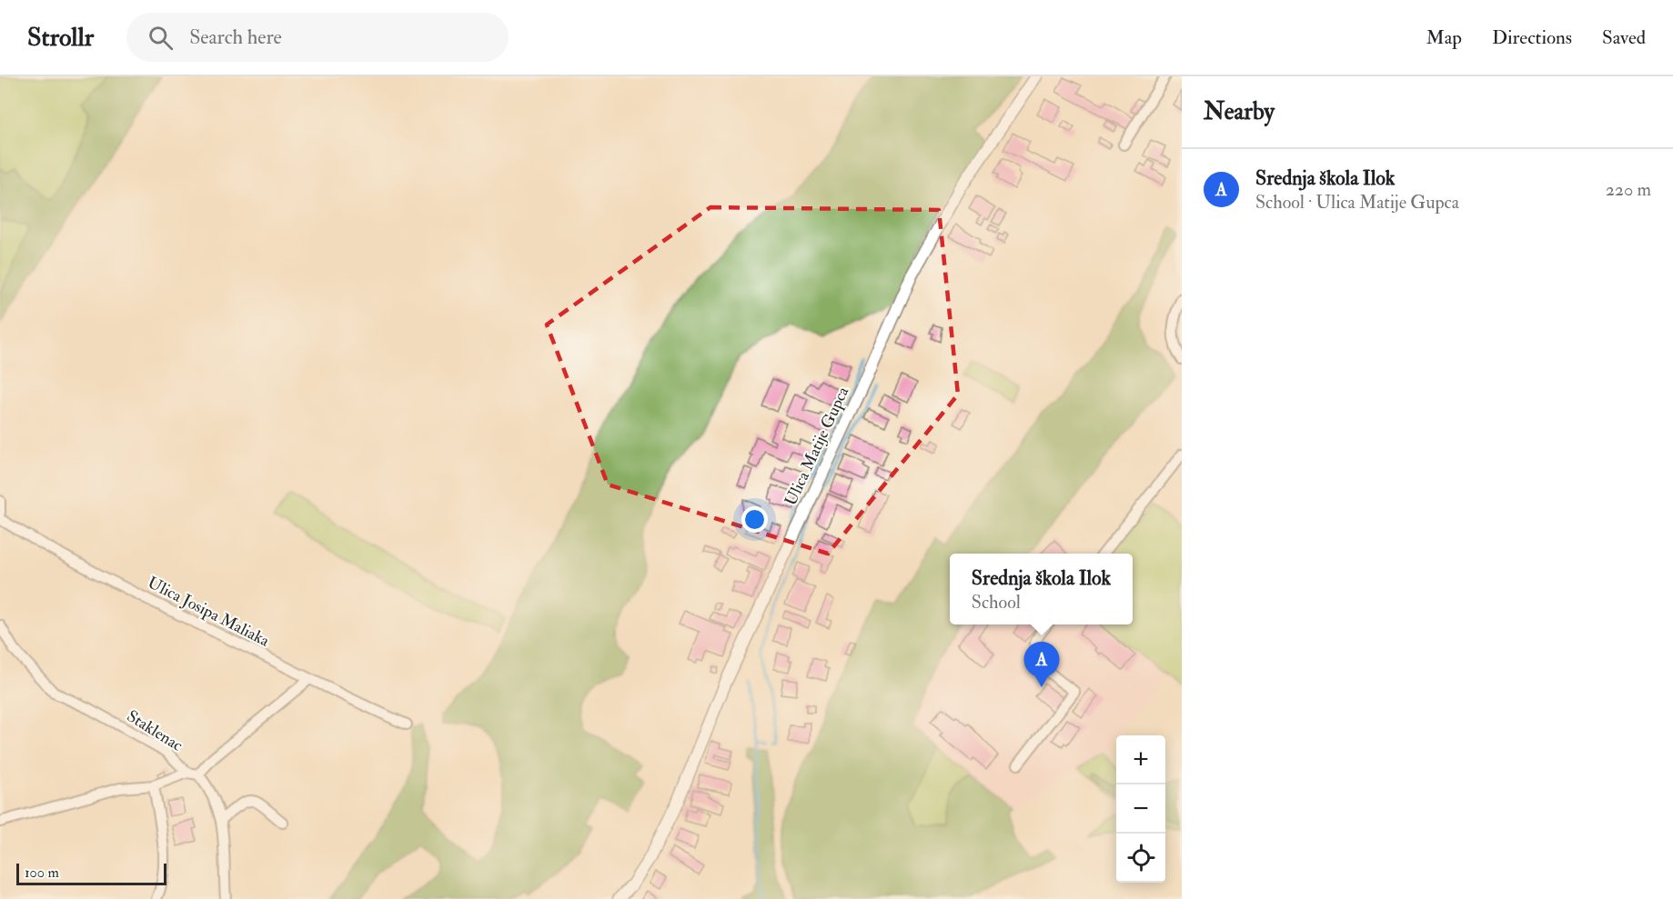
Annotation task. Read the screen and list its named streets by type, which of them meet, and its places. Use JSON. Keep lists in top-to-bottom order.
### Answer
{
  "streets": {
    "street": ["Ulica Matije Gupca", "Ulica Josipa Maliaka", "Staklenac"]
  },
  "scale_bar": "100 m",
  "page": {
    "header": "Strollr",
    "search": "Search here",
    "nav": ["Map", "Directions", "Saved"],
    "heading": "Nearby",
    "list": [
      {
        "mark": "A",
        "name": "Srednja škola Ilok",
        "note": "School · Ulica Matije Gupca",
        "value": "220 m"
      }
    ],
    "popup": ["Srednja škola Ilok", "School"],
    "pins": "A",
    "map_buttons": ["+", "−"],
    "scale": "100 m"
  }
}
